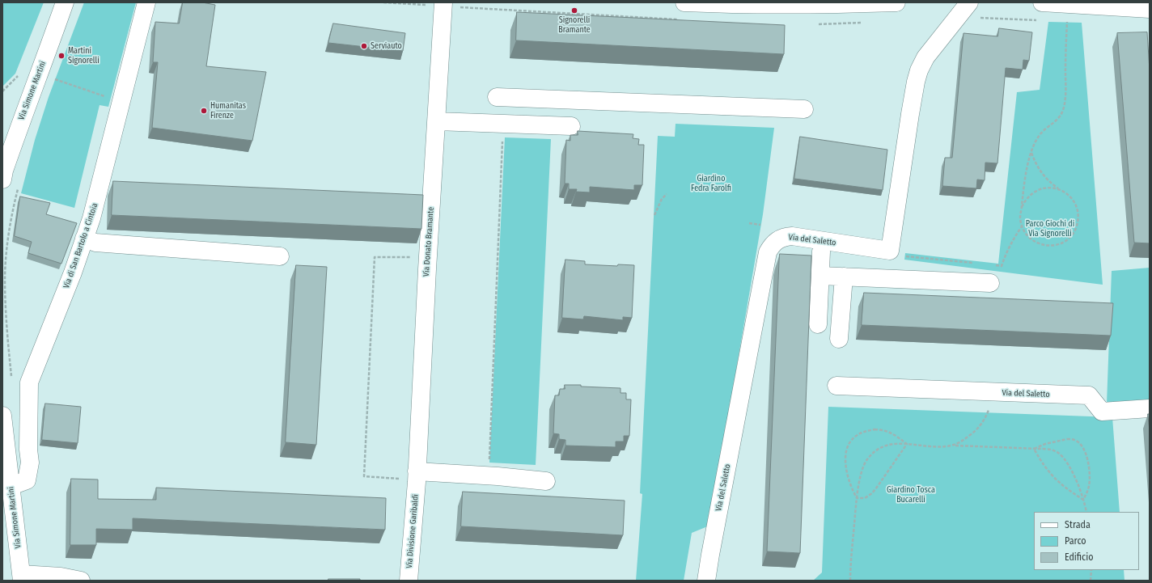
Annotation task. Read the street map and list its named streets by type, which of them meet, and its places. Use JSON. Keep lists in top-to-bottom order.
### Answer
{
  "streets": {
    "street": [
      "Via Simone Martini",
      "Via del Saletto",
      "Via Donato Bramante",
      "Via di San Bartolo a Cintoia",
      "Via Divisione Garibaldi"
    ]
  },
  "crossings": [
    ["Via Simone Martini", "Via di San Bartolo a Cintoia"],
    ["Via Donato Bramante", "Via Divisione Garibaldi"]
  ],
  "parks": ["Giardino Fedra Farolfi", "Parco Giochi di Via Signorelli", "Giardino Tosca Bucarelli"],
  "places": [
    "Signorelli Bramante",
    "Serviauto",
    "Martini Signorelli",
    "Humanitas Firenze"
  ],
  "legend": ["Strada", "Parco", "Edificio"]
}
